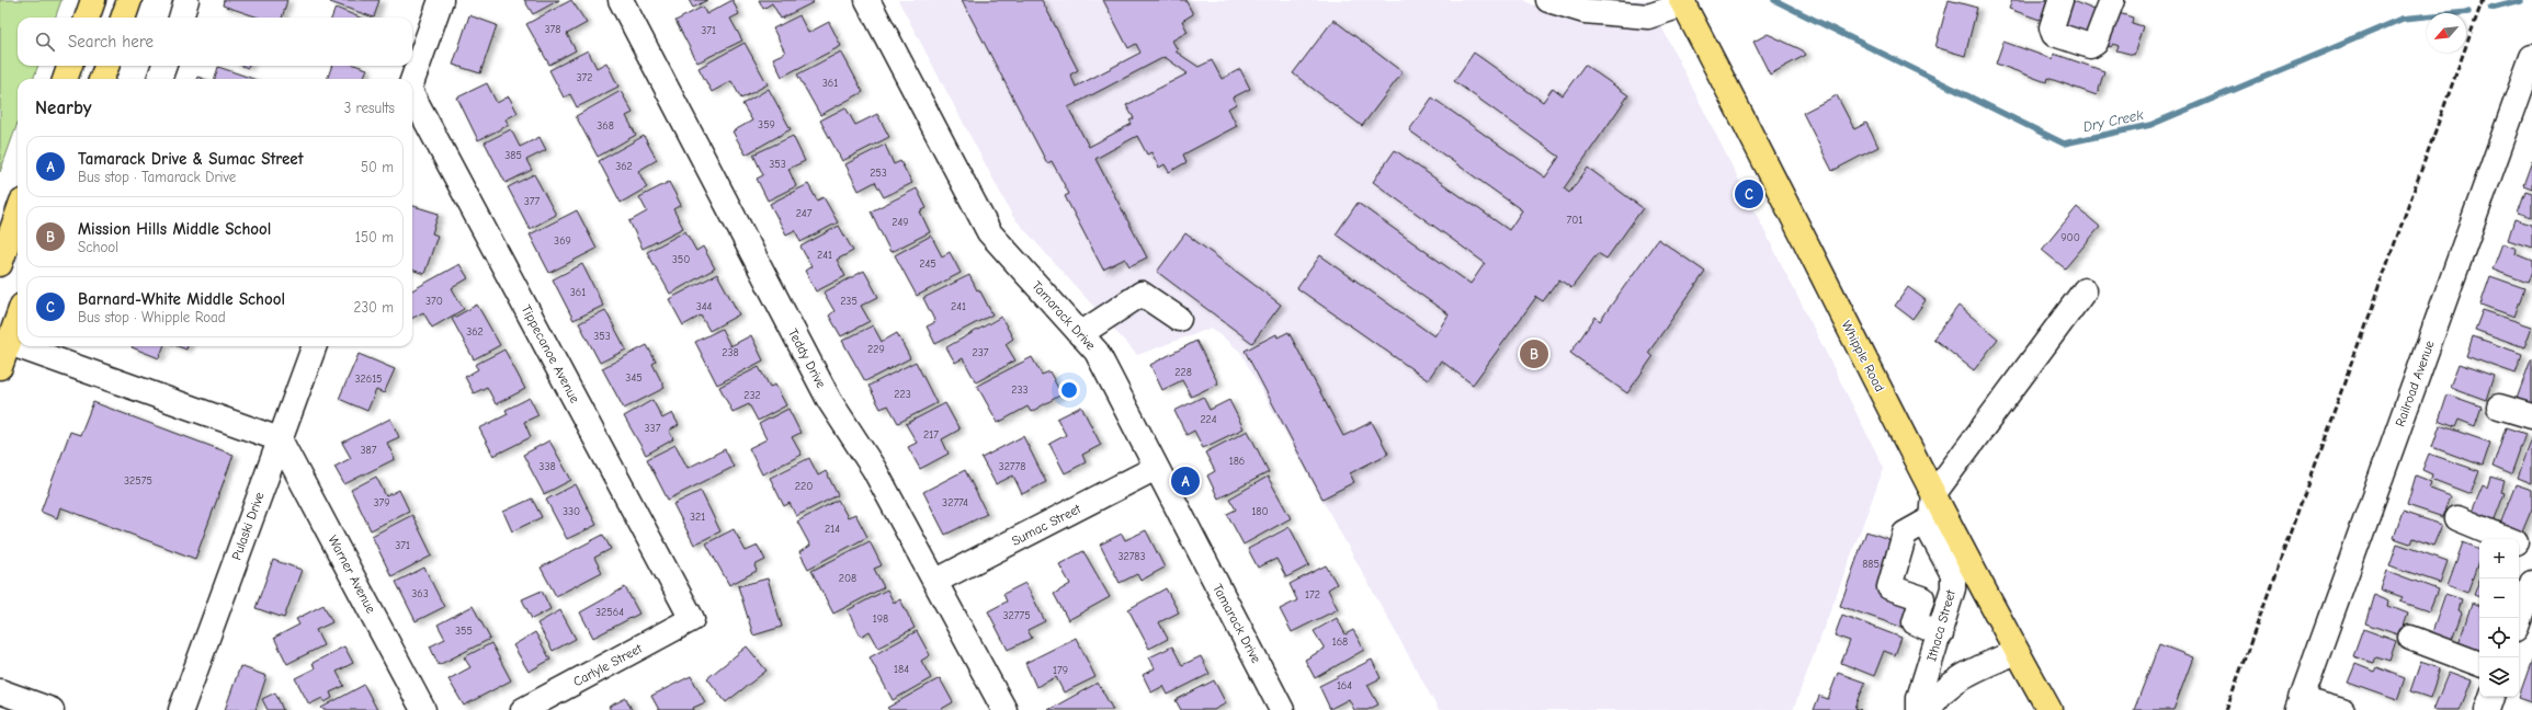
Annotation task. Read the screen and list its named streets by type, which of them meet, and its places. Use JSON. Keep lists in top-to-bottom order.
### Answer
{
  "streets": {
    "main road": ["Whipple Road"],
    "street": [
      "Tamarack Drive",
      "Tippecanoe Avenue",
      "Teddy Drive",
      "Railroad Avenue",
      "Sumac Street",
      "Pulaski Drive",
      "Warner Avenue",
      "Ithaca Street",
      "Carlyle Street"
    ]
  },
  "crossings": [
    ["Tamarack Drive", "Sumac Street"],
    ["Tippecanoe Avenue", "Carlyle Street"],
    ["Whipple Road", "Ithaca Street"],
    ["Teddy Drive", "Sumac Street"],
    ["Pulaski Drive", "Warner Avenue"]
  ],
  "water": ["Dry Creek"],
  "house_numbers": [
    "378",
    "371",
    "372",
    "361",
    "359",
    "368",
    "385",
    "353",
    "362",
    "253",
    "377",
    "247",
    "701",
    "249",
    "900",
    "369",
    "241",
    "350",
    "245",
    "361",
    "370",
    "235",
    "344",
    "241",
    "362",
    "353",
    "229",
    "238",
    "237",
    "228",
    "345",
    "32615",
    "233",
    "223",
    "232",
    "224",
    "337",
    "217",
    "387",
    "186",
    "338",
    "32778",
    "32575",
    "220",
    "379",
    "32774",
    "330",
    "180",
    "321",
    "214",
    "371",
    "32783",
    "885",
    "208",
    "363",
    "172",
    "32564",
    "32775",
    "198",
    "355",
    "168",
    "184",
    "179",
    "164"
  ],
  "north": "bottom left",
  "page": {
    "search": "Search here",
    "heading": ["Nearby", "3 results"],
    "list": [
      {
        "mark": "A",
        "name": "Tamarack Drive & Sumac Street",
        "note": "Bus stop · Tamarack Drive",
        "value": "50 m"
      },
      {
        "mark": "B",
        "name": "Mission Hills Middle School",
        "note": "School",
        "value": "150 m"
      },
      {
        "mark": "C",
        "name": "Barnard-White Middle School",
        "note": "Bus stop · Whipple Road",
        "value": "230 m"
      }
    ],
    "pins": ["C", "B", "A"],
    "map_buttons": ["+", "−"]
  }
}
